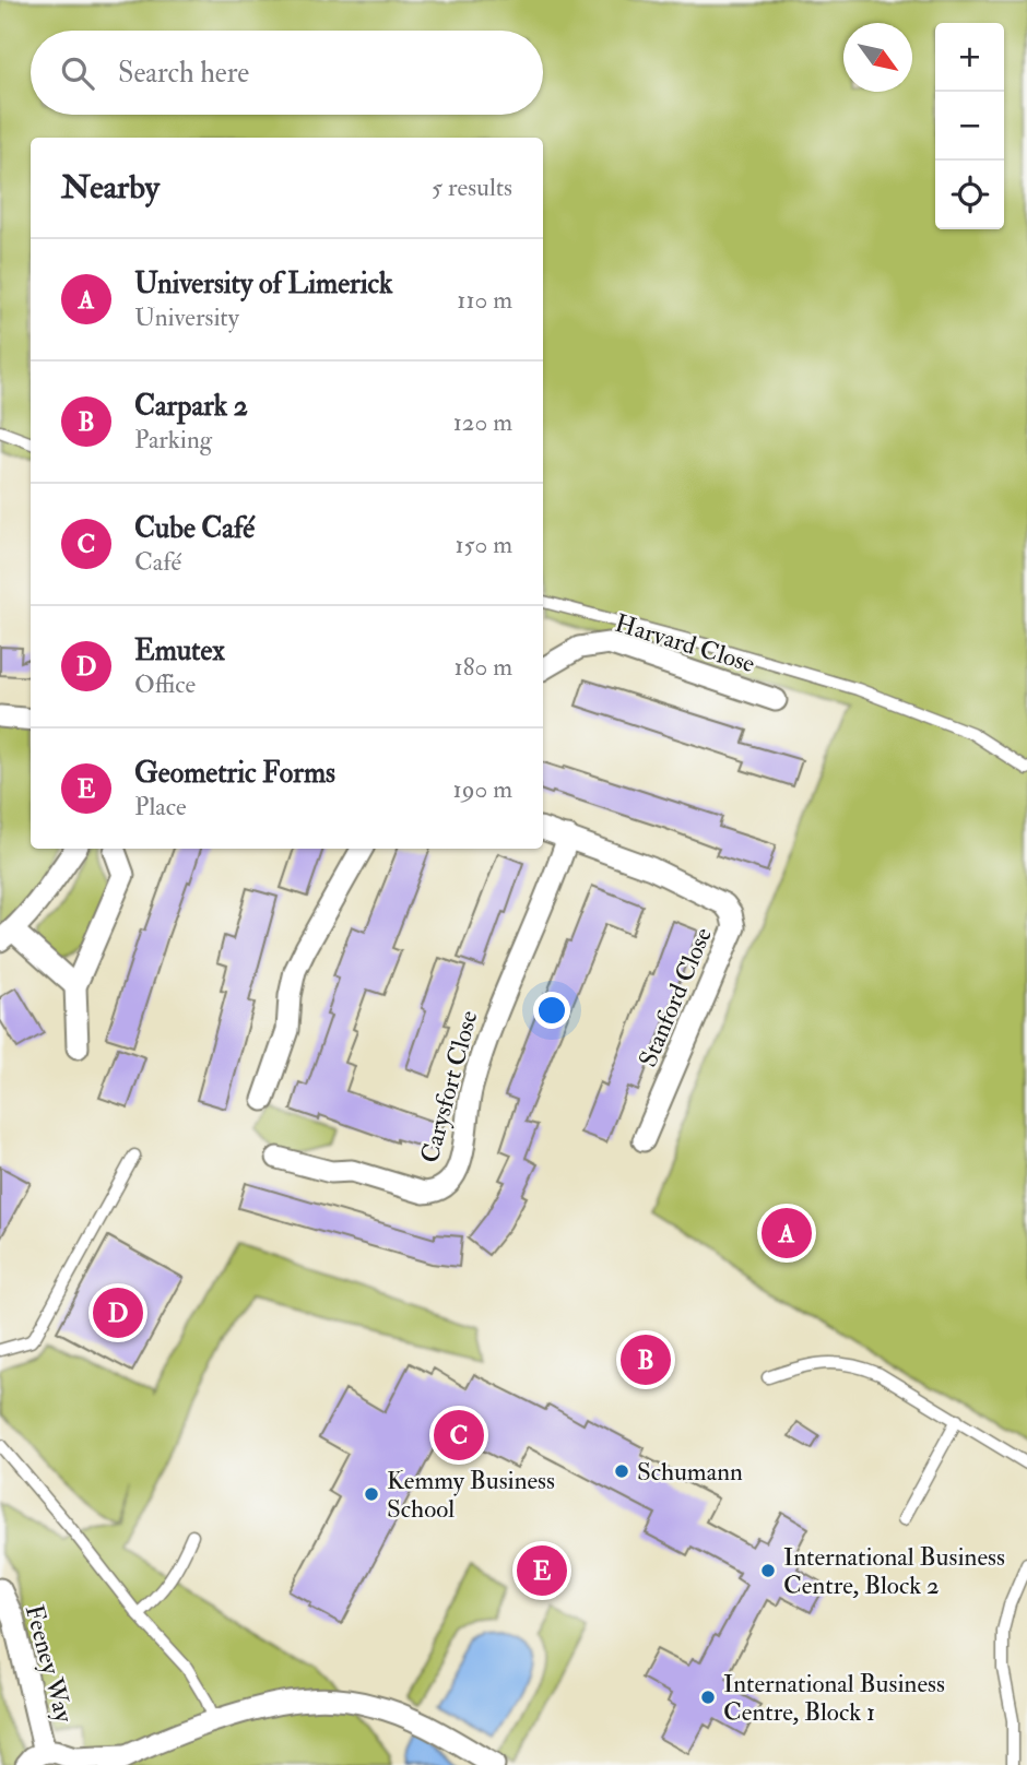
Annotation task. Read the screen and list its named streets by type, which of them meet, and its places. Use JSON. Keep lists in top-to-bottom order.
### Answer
{
  "streets": {
    "street": [
      "Harvard Close",
      "Stanford Close",
      "Carysfort Close",
      "Feeney Way"
    ]
  },
  "crossings": [
    ["Stanford Close", "Carysfort Close"]
  ],
  "places": [
    "Schumann",
    "Kemmy Business School",
    "International Business Centre, Block 2",
    "International Business Centre, Block 1"
  ],
  "north": "bottom right",
  "page": {
    "map_buttons": ["+", "−"],
    "search": "Search here",
    "heading": ["Nearby", "5 results"],
    "list": [
      {
        "mark": "A",
        "name": "University of Limerick",
        "note": "University",
        "value": "110 m"
      },
      {
        "mark": "B",
        "name": "Carpark 2",
        "note": "Parking",
        "value": "120 m"
      },
      {
        "mark": "C",
        "name": "Cube Café",
        "note": "Café",
        "value": "150 m"
      },
      {
        "mark": "D",
        "name": "Emutex",
        "note": "Office",
        "value": "180 m"
      },
      {
        "mark": "E",
        "name": "Geometric Forms",
        "note": "Place",
        "value": "190 m"
      }
    ],
    "pins": [
      "A",
      "D",
      "B",
      "C",
      "E"
    ]
  }
}
